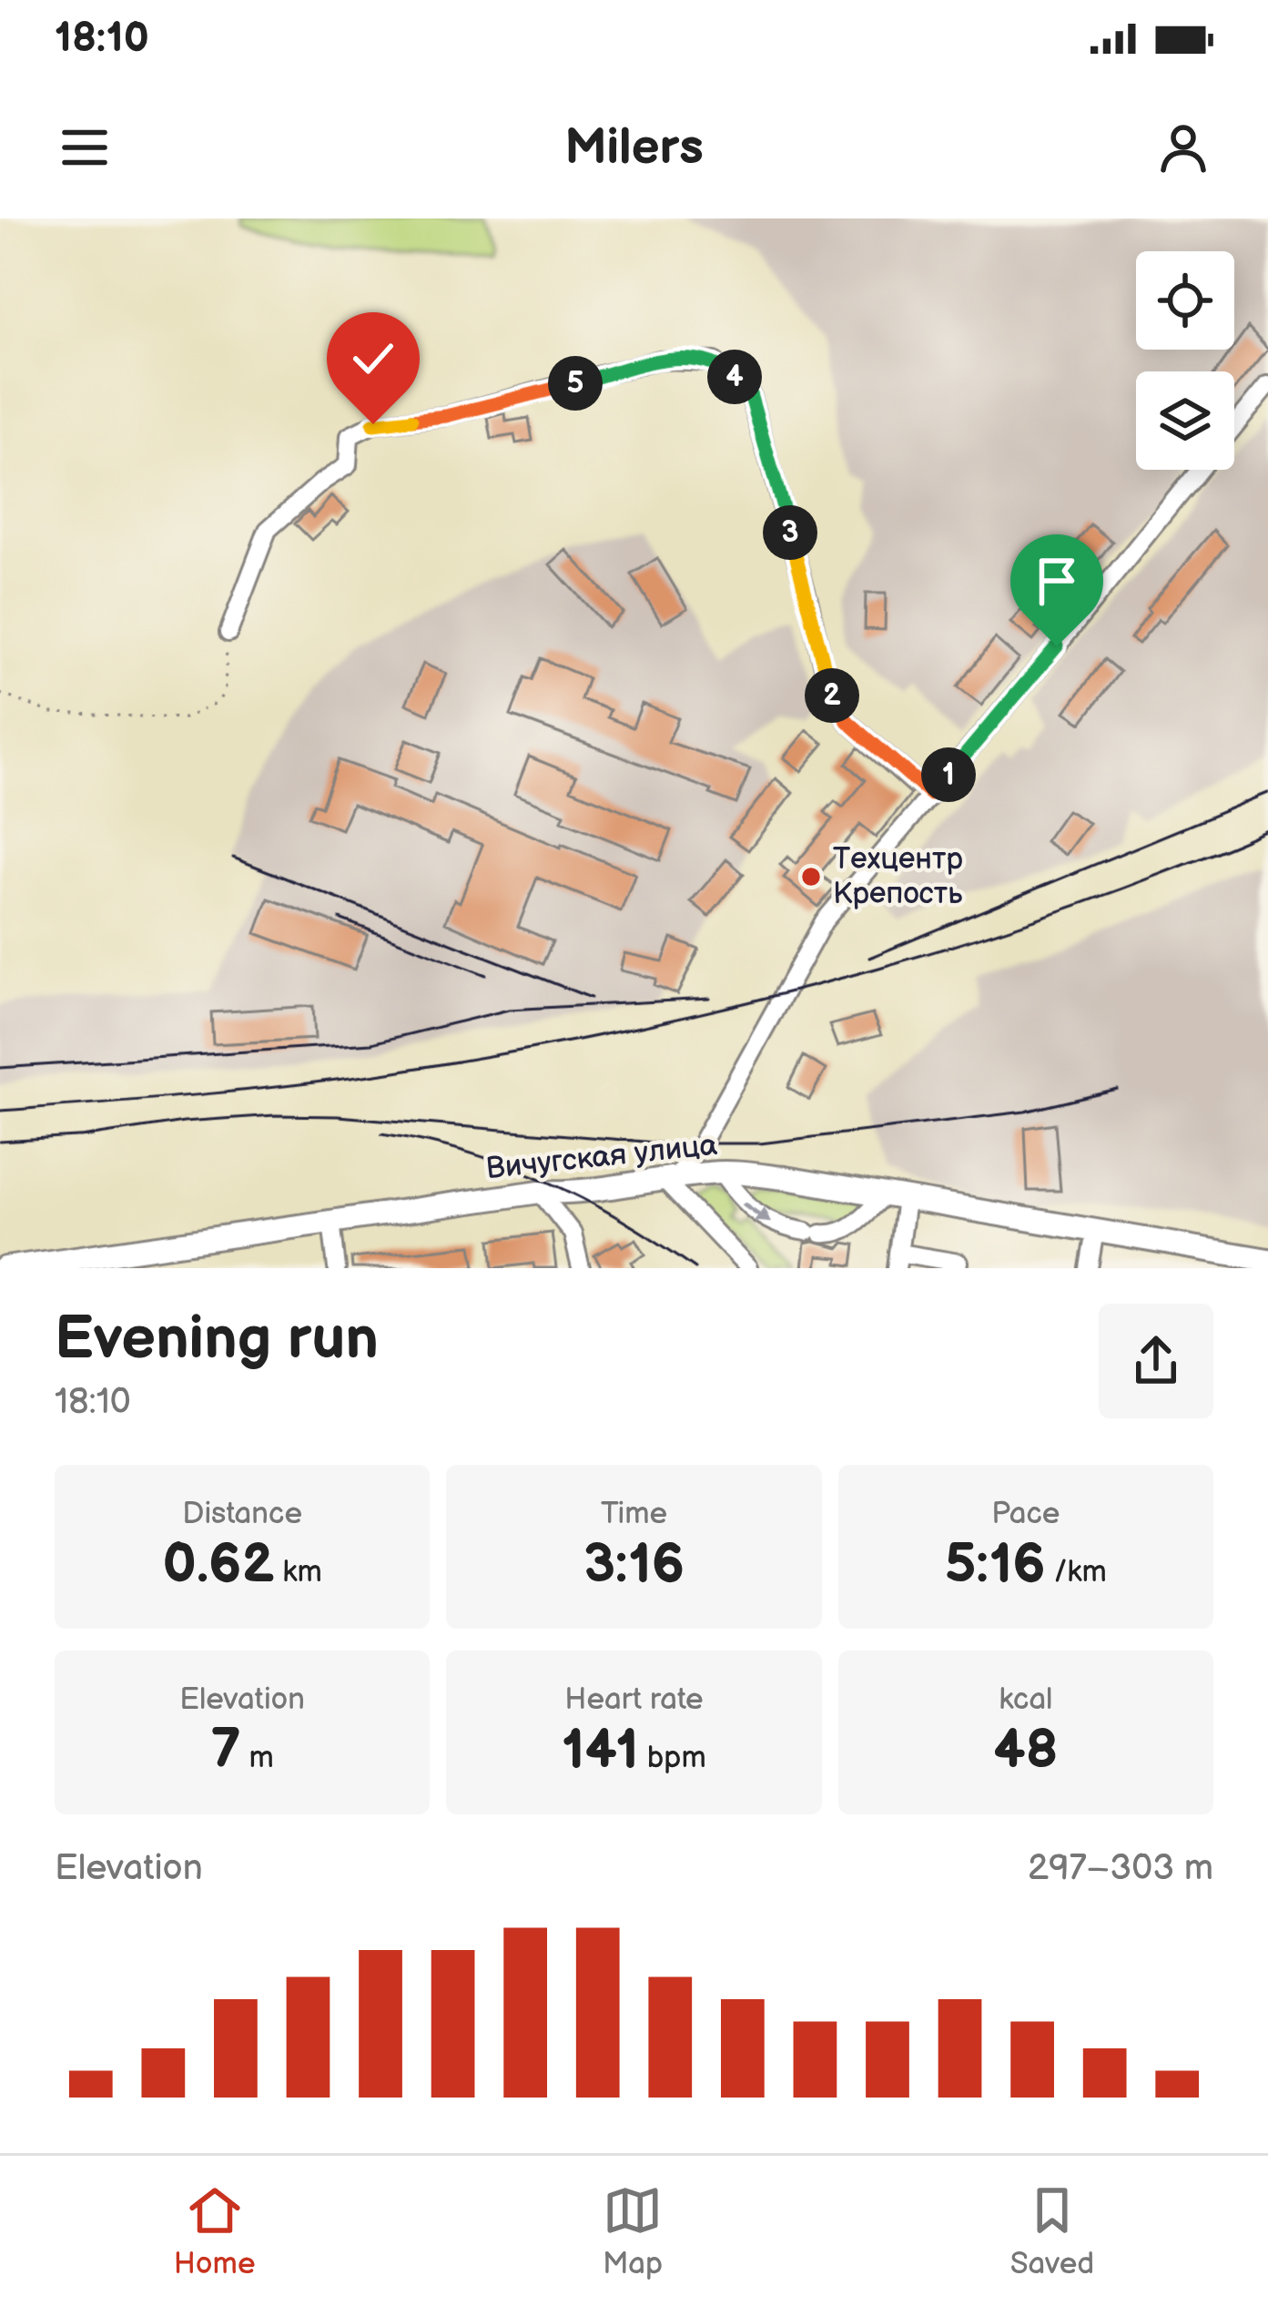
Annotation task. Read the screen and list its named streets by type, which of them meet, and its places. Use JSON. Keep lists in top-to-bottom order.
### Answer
{
  "streets": {
    "main road": ["Вичугская улица"]
  },
  "places": ["Техцентр Крепость"],
  "page": {
    "status": "18:10",
    "header": "Milers",
    "pins": [
      "4",
      "5",
      "3",
      "2",
      "1"
    ],
    "heading": ["Evening run", "18:10"],
    "stats": [
      ["Distance", "0.62 km"],
      ["Time", "3:16"],
      ["Pace", "5:16 /km"],
      ["Elevation", "7 m"],
      ["Heart rate", "141 bpm"],
      ["kcal", "48"]
    ],
    "chart": ["Elevation", "297–303 m"],
    "tabs": ["Home", "Map", "Saved"]
  }
}
